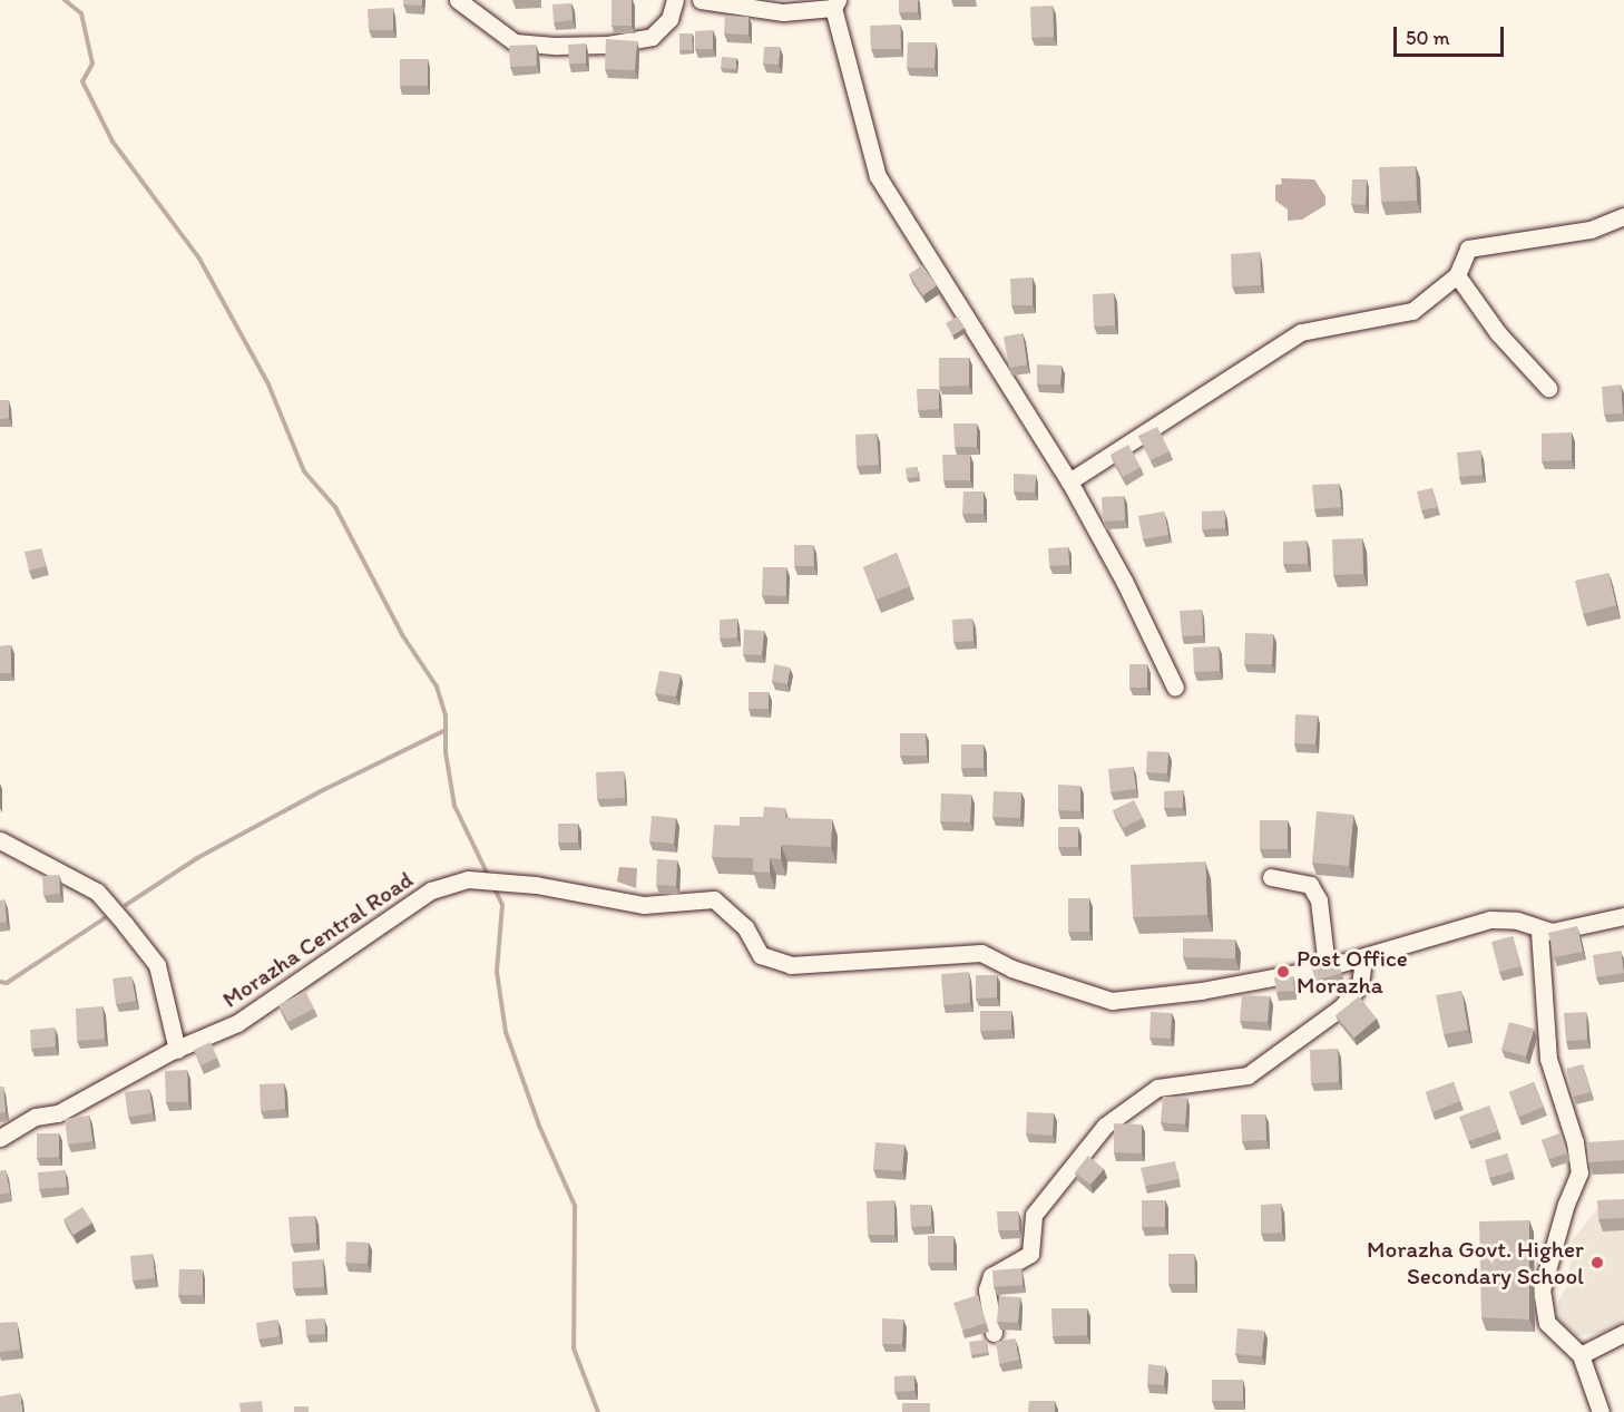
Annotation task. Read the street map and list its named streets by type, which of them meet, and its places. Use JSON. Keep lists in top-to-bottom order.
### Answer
{
  "streets": {
    "street": ["Morazha Central Road"]
  },
  "places": ["Post Office Morazha", "Morazha Govt. Higher Secondary School"],
  "scale_bar": "50 m"
}
